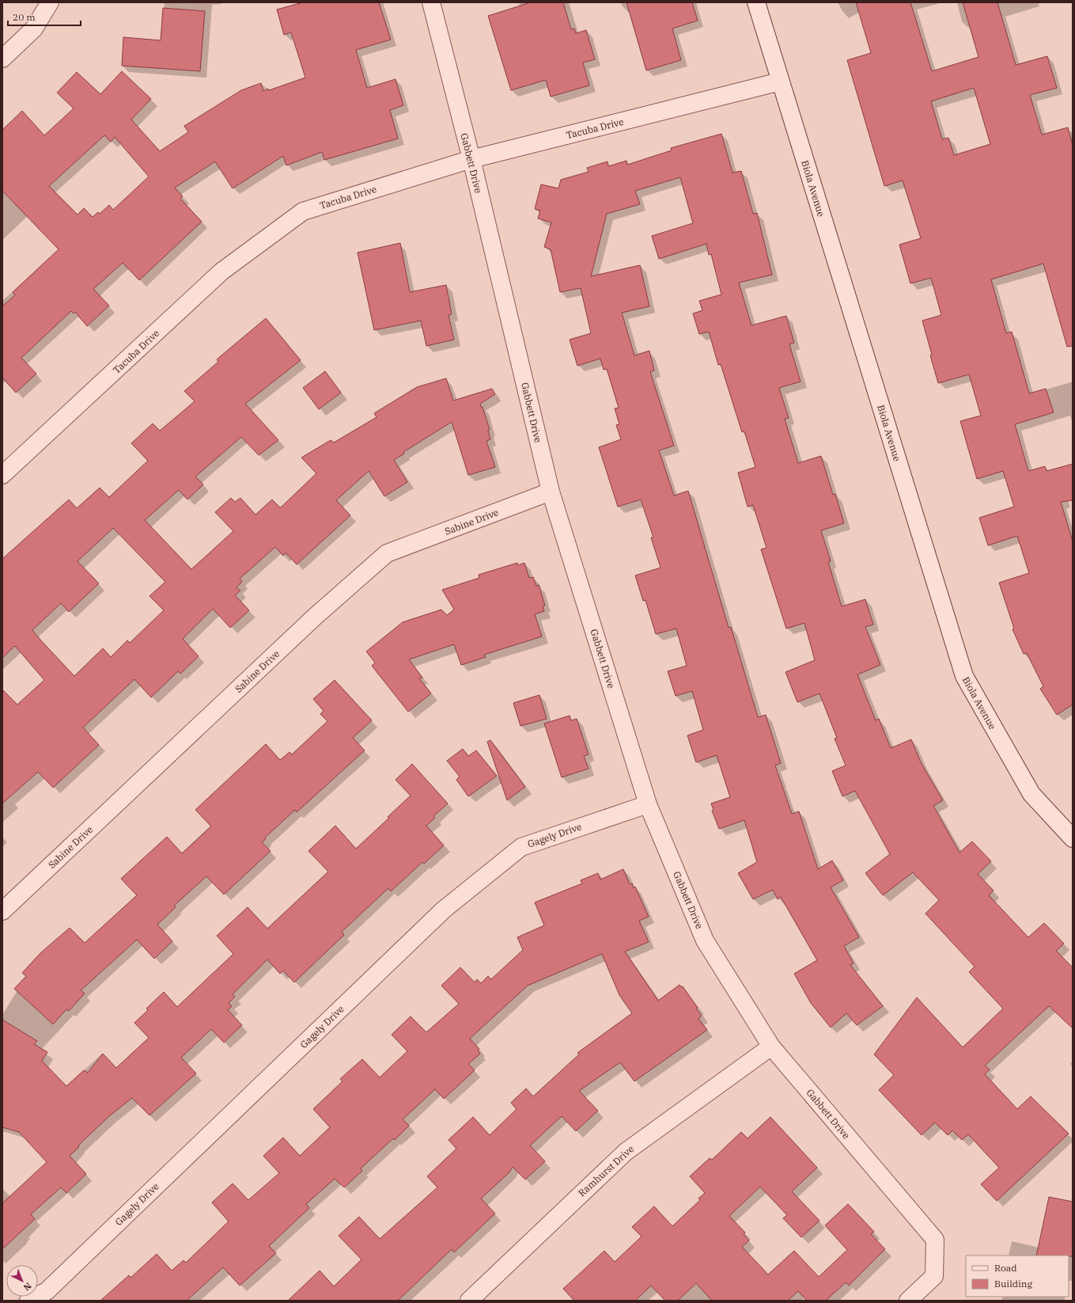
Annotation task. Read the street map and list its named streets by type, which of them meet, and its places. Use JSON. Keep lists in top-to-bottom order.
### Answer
{
  "streets": {
    "street": [
      "Tacuba Drive",
      "Gabbett Drive",
      "Biola Avenue",
      "Sabine Drive",
      "Gagely Drive",
      "Ramhurst Drive"
    ]
  },
  "crossings": [
    ["Tacuba Drive", "Gabbett Drive"],
    ["Tacuba Drive", "Biola Avenue"],
    ["Gabbett Drive", "Sabine Drive"],
    ["Gabbett Drive", "Gagely Drive"],
    ["Gabbett Drive", "Ramhurst Drive"]
  ],
  "legend": ["Road", "Building"],
  "scale_bar": "20 m",
  "north": "bottom right"
}
